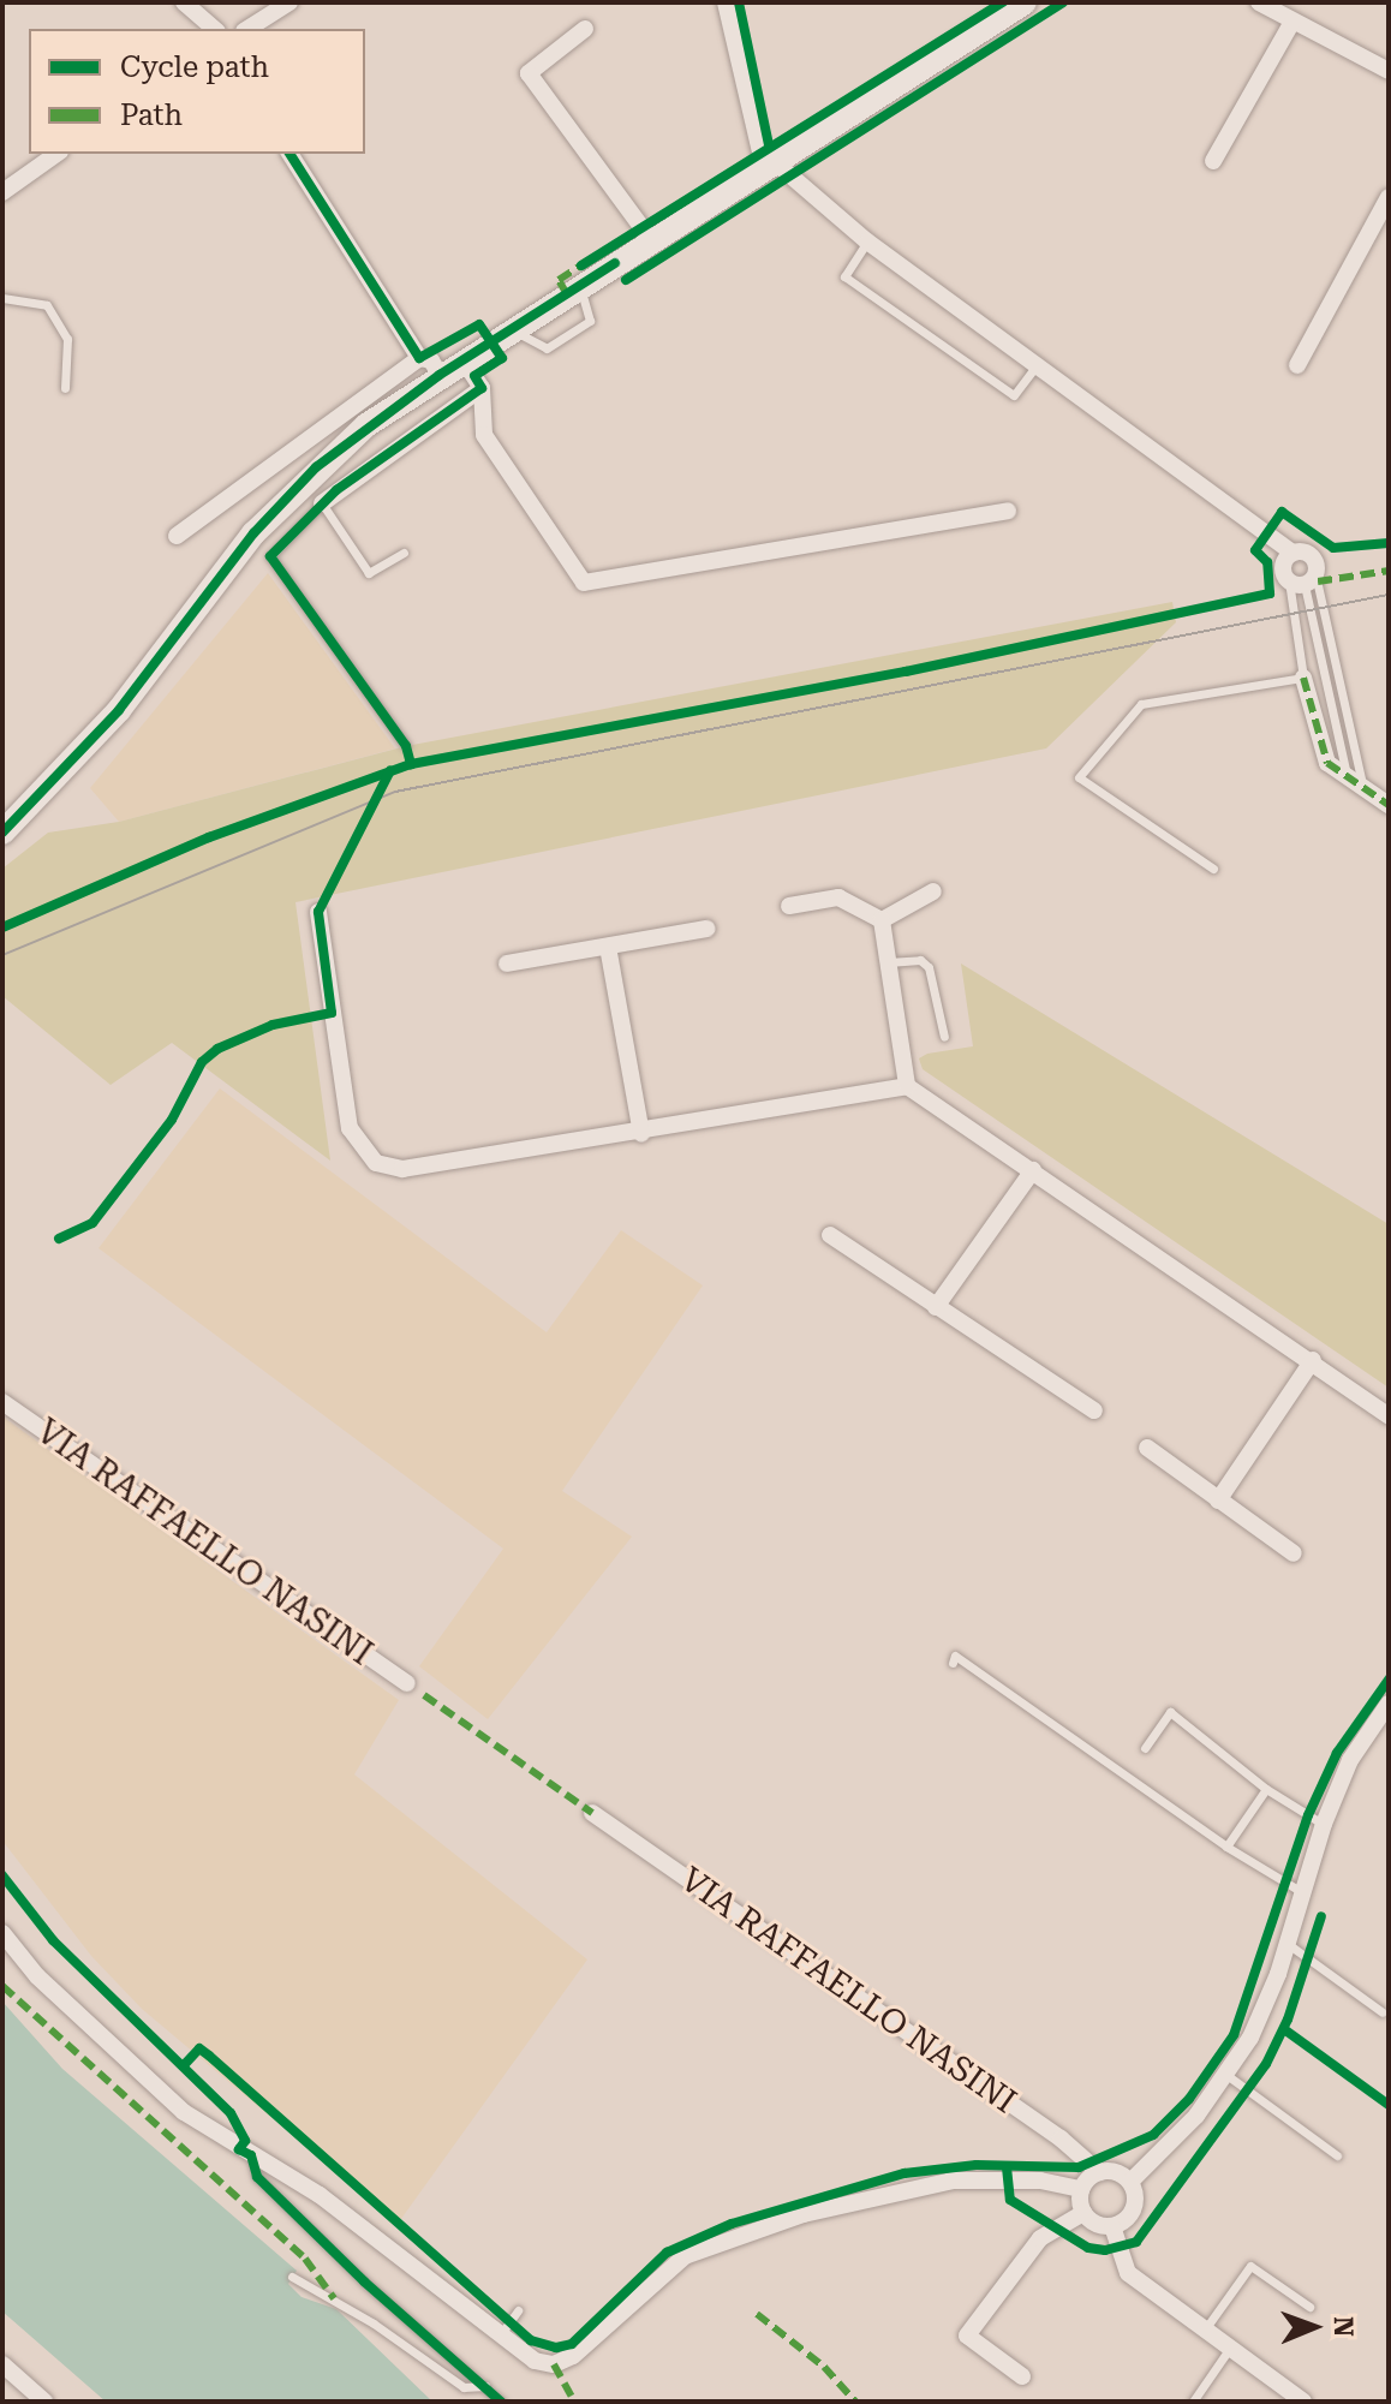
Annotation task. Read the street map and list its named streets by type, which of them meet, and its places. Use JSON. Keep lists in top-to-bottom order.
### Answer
{
  "streets": {
    "street": ["VIA RAFFAELLO NASINI"]
  },
  "legend": ["Cycle path", "Path"],
  "north": "right"
}
